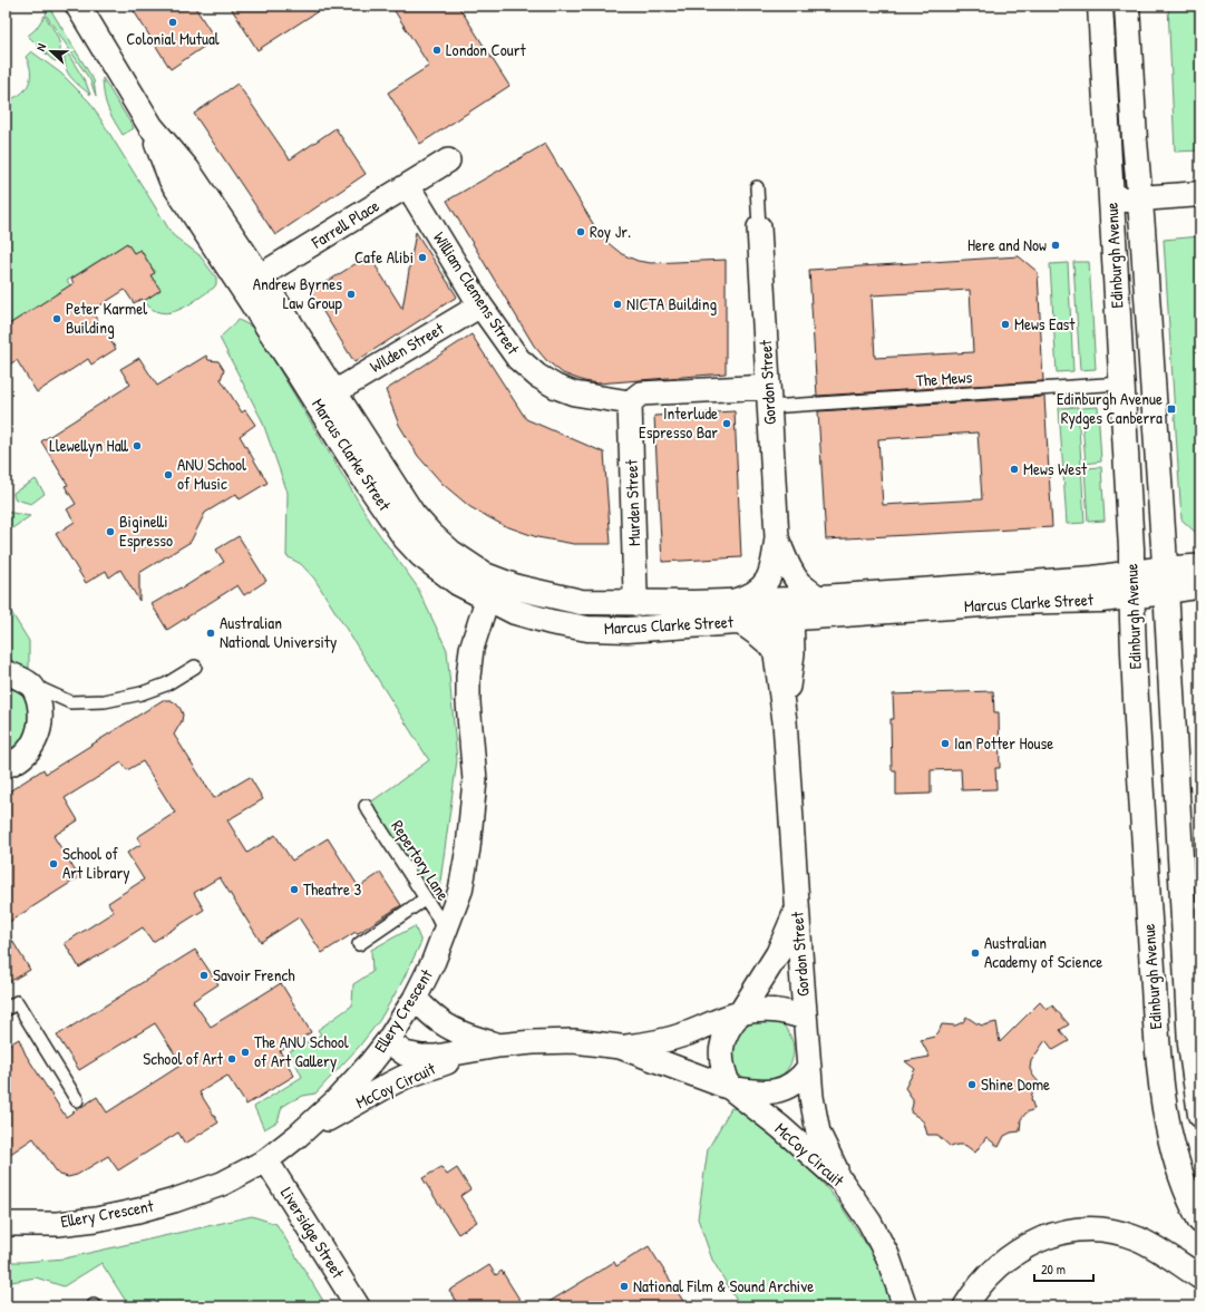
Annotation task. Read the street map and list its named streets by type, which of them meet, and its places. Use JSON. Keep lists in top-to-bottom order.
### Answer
{
  "streets": {
    "main road": ["Edinburgh Avenue", "Marcus Clarke Street"],
    "street": [
      "Farrell Place",
      "William Clemens Street",
      "Wilden Street",
      "Gordon Street",
      "Murden Street",
      "Ellery Crescent",
      "McCoy Circuit",
      "Liversidge Street"
    ],
    "lane": ["The Mews", "Repertory Lane"]
  },
  "crossings": [
    ["Farrell Place", "William Clemens Street"],
    ["Farrell Place", "Marcus Clarke Street"],
    ["Edinburgh Avenue", "The Mews"],
    ["Edinburgh Avenue", "Marcus Clarke Street"],
    ["William Clemens Street", "Wilden Street"],
    ["William Clemens Street", "Murden Street"],
    ["Wilden Street", "Marcus Clarke Street"],
    ["The Mews", "Gordon Street"],
    ["Gordon Street", "Marcus Clarke Street"],
    ["Gordon Street", "McCoy Circuit"],
    ["Marcus Clarke Street", "Murden Street"],
    ["Marcus Clarke Street", "Ellery Crescent"],
    ["Repertory Lane", "Ellery Crescent"],
    ["Ellery Crescent", "McCoy Circuit"],
    ["Ellery Crescent", "Liversidge Street"]
  ],
  "places": {
    "other": [
      "Colonial Mutual",
      "London Court",
      "Roy Jr.",
      "Here and Now",
      "Cafe Alibi",
      "Andrew Byrnes Law Group",
      "NICTA Building",
      "Peter Karmel Building",
      "Mews East",
      "Interlude Espresso Bar",
      "Llewellyn Hall",
      "Mews West",
      "ANU School of Music",
      "Biginelli Espresso",
      "Australian National University",
      "Ian Potter House",
      "School of Art Library",
      "Theatre 3",
      "Australian Academy of Science",
      "Savoir French",
      "The ANU School of Art Gallery",
      "School of Art",
      "Shine Dome",
      "National Film & Sound Archive"
    ],
    "transit": ["Edinburgh Avenue Rydges Canberra"]
  },
  "scale_bar": "20 m",
  "north": "left"
}
